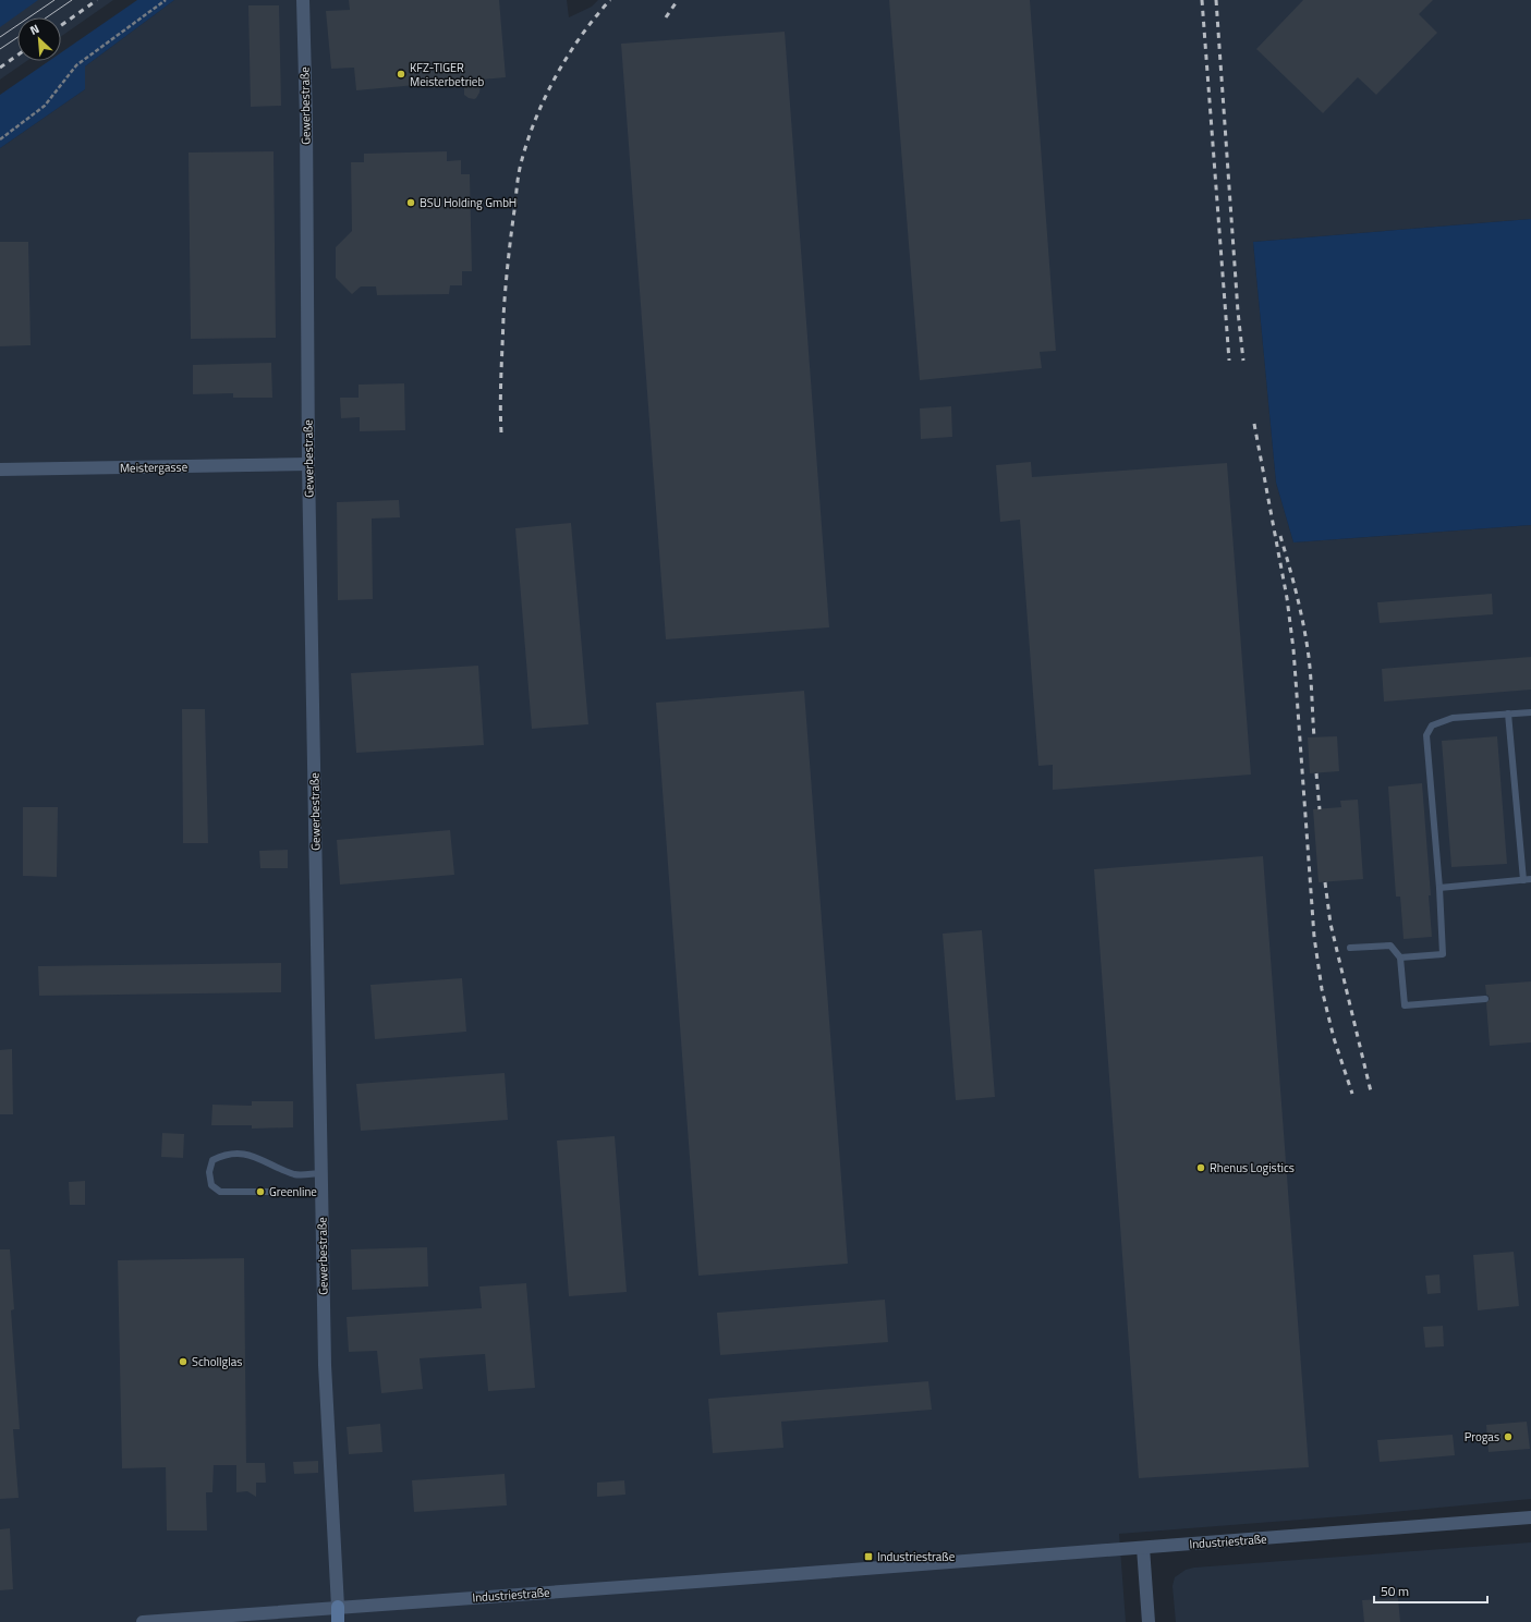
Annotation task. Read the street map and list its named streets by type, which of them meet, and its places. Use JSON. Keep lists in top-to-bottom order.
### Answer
{
  "streets": {
    "street": ["Gewerbestraße", "Meistergasse", "Industriestraße"]
  },
  "crossings": [
    ["Gewerbestraße", "Meistergasse"],
    ["Gewerbestraße", "Industriestraße"]
  ],
  "places": {
    "other": [
      "KFZ-TIGER Meisterbetrieb",
      "BSU Holding GmbH",
      "Rhenus Logistics",
      "Greenline",
      "Schollglas",
      "Progas"
    ],
    "transit": ["Industriestraße"]
  },
  "scale_bar": "50 m",
  "north": "top left"
}
